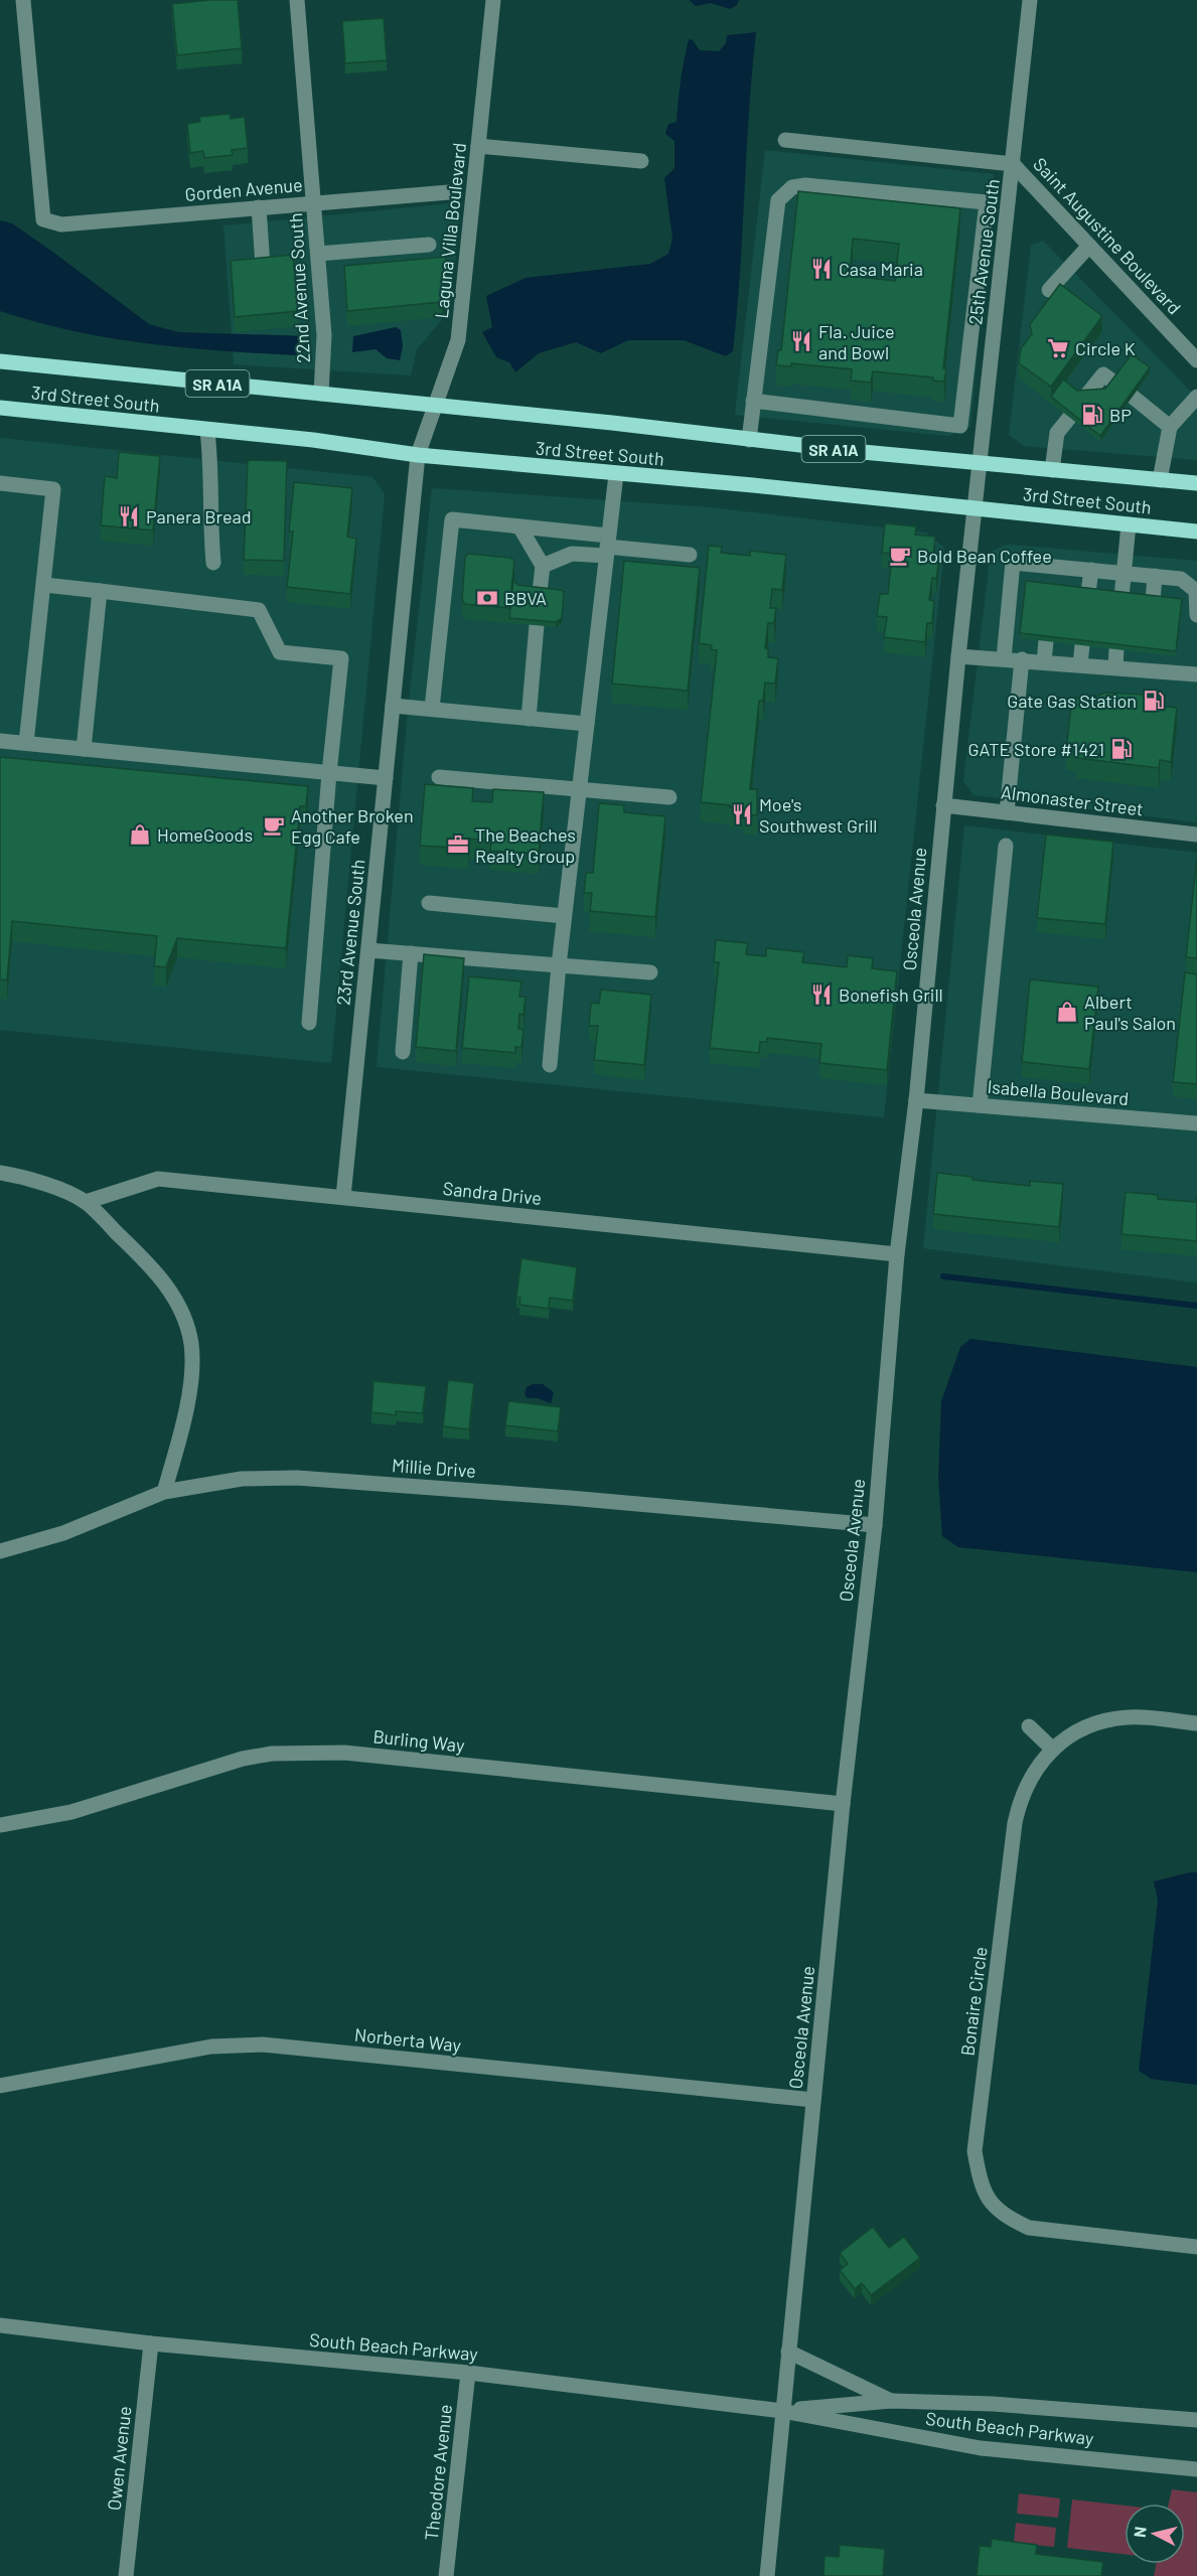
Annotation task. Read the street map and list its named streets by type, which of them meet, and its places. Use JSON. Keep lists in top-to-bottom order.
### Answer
{
  "streets": {
    "main road": ["SR A1A", "3rd Street South"],
    "street": [
      "Gorden Avenue",
      "Laguna Villa Boulevard",
      "Saint Augustine Boulevard",
      "25th Avenue South",
      "22nd Avenue South",
      "Almonaster Street",
      "Osceola Avenue",
      "23rd Avenue South",
      "Isabella Boulevard",
      "Sandra Drive",
      "Millie Drive",
      "Burling Way",
      "Bonaire Circle",
      "Norberta Way",
      "South Beach Parkway",
      "Owen Avenue",
      "Theodore Avenue"
    ]
  },
  "crossings": [
    ["Gorden Avenue", "22nd Avenue South"],
    ["Laguna Villa Boulevard", "3rd Street South"],
    ["Laguna Villa Boulevard", "23rd Avenue South"],
    ["Saint Augustine Boulevard", "25th Avenue South"],
    ["25th Avenue South", "3rd Street South"],
    ["25th Avenue South", "Osceola Avenue"],
    ["22nd Avenue South", "3rd Street South"],
    ["3rd Street South", "Osceola Avenue"],
    ["3rd Street South", "23rd Avenue South"],
    ["Almonaster Street", "Osceola Avenue"],
    ["Osceola Avenue", "Isabella Boulevard"],
    ["Osceola Avenue", "Sandra Drive"],
    ["Osceola Avenue", "Millie Drive"],
    ["Osceola Avenue", "Burling Way"],
    ["Osceola Avenue", "Norberta Way"],
    ["Osceola Avenue", "South Beach Parkway"],
    ["23rd Avenue South", "Sandra Drive"],
    ["South Beach Parkway", "Owen Avenue"],
    ["South Beach Parkway", "Theodore Avenue"]
  ],
  "places": {
    "restaurant": [
      "Casa Maria",
      "Fla. Juice and Bowl",
      "Panera Bread",
      "Moe's Southwest Grill",
      "Bonefish Grill"
    ],
    "supermarket": ["Circle K"],
    "fuel station": ["BP", "Gate Gas Station", "GATE Store #1421"],
    "cafe": ["Bold Bean Coffee", "Another Broken Egg Cafe"],
    "bank": ["BBVA"],
    "shop": ["HomeGoods", "Albert Paul's Salon"],
    "office": ["The Beaches Realty Group"]
  },
  "north": "left"
}
